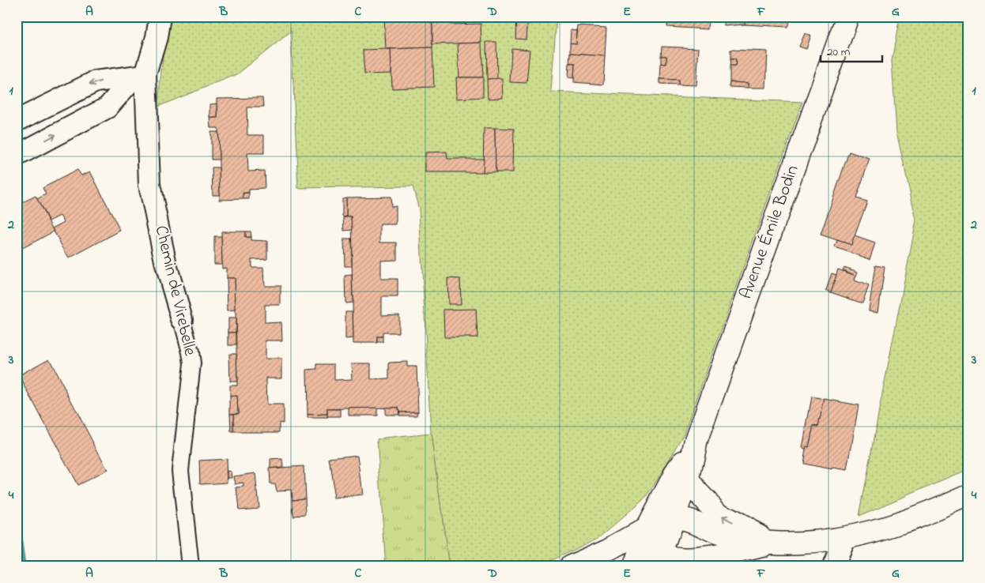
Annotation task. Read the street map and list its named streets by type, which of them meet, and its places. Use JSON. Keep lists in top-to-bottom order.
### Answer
{
  "streets": {
    "main road": ["Avenue Émile Bodin"],
    "street": ["Chemin de Virebelle"]
  },
  "scale_bar": "20 m",
  "grid": {
    "columns": [
      "A",
      "B",
      "C",
      "D",
      "E",
      "F",
      "G"
    ],
    "rows": [
      "1",
      "2",
      "3",
      "4"
    ]
  }
}
